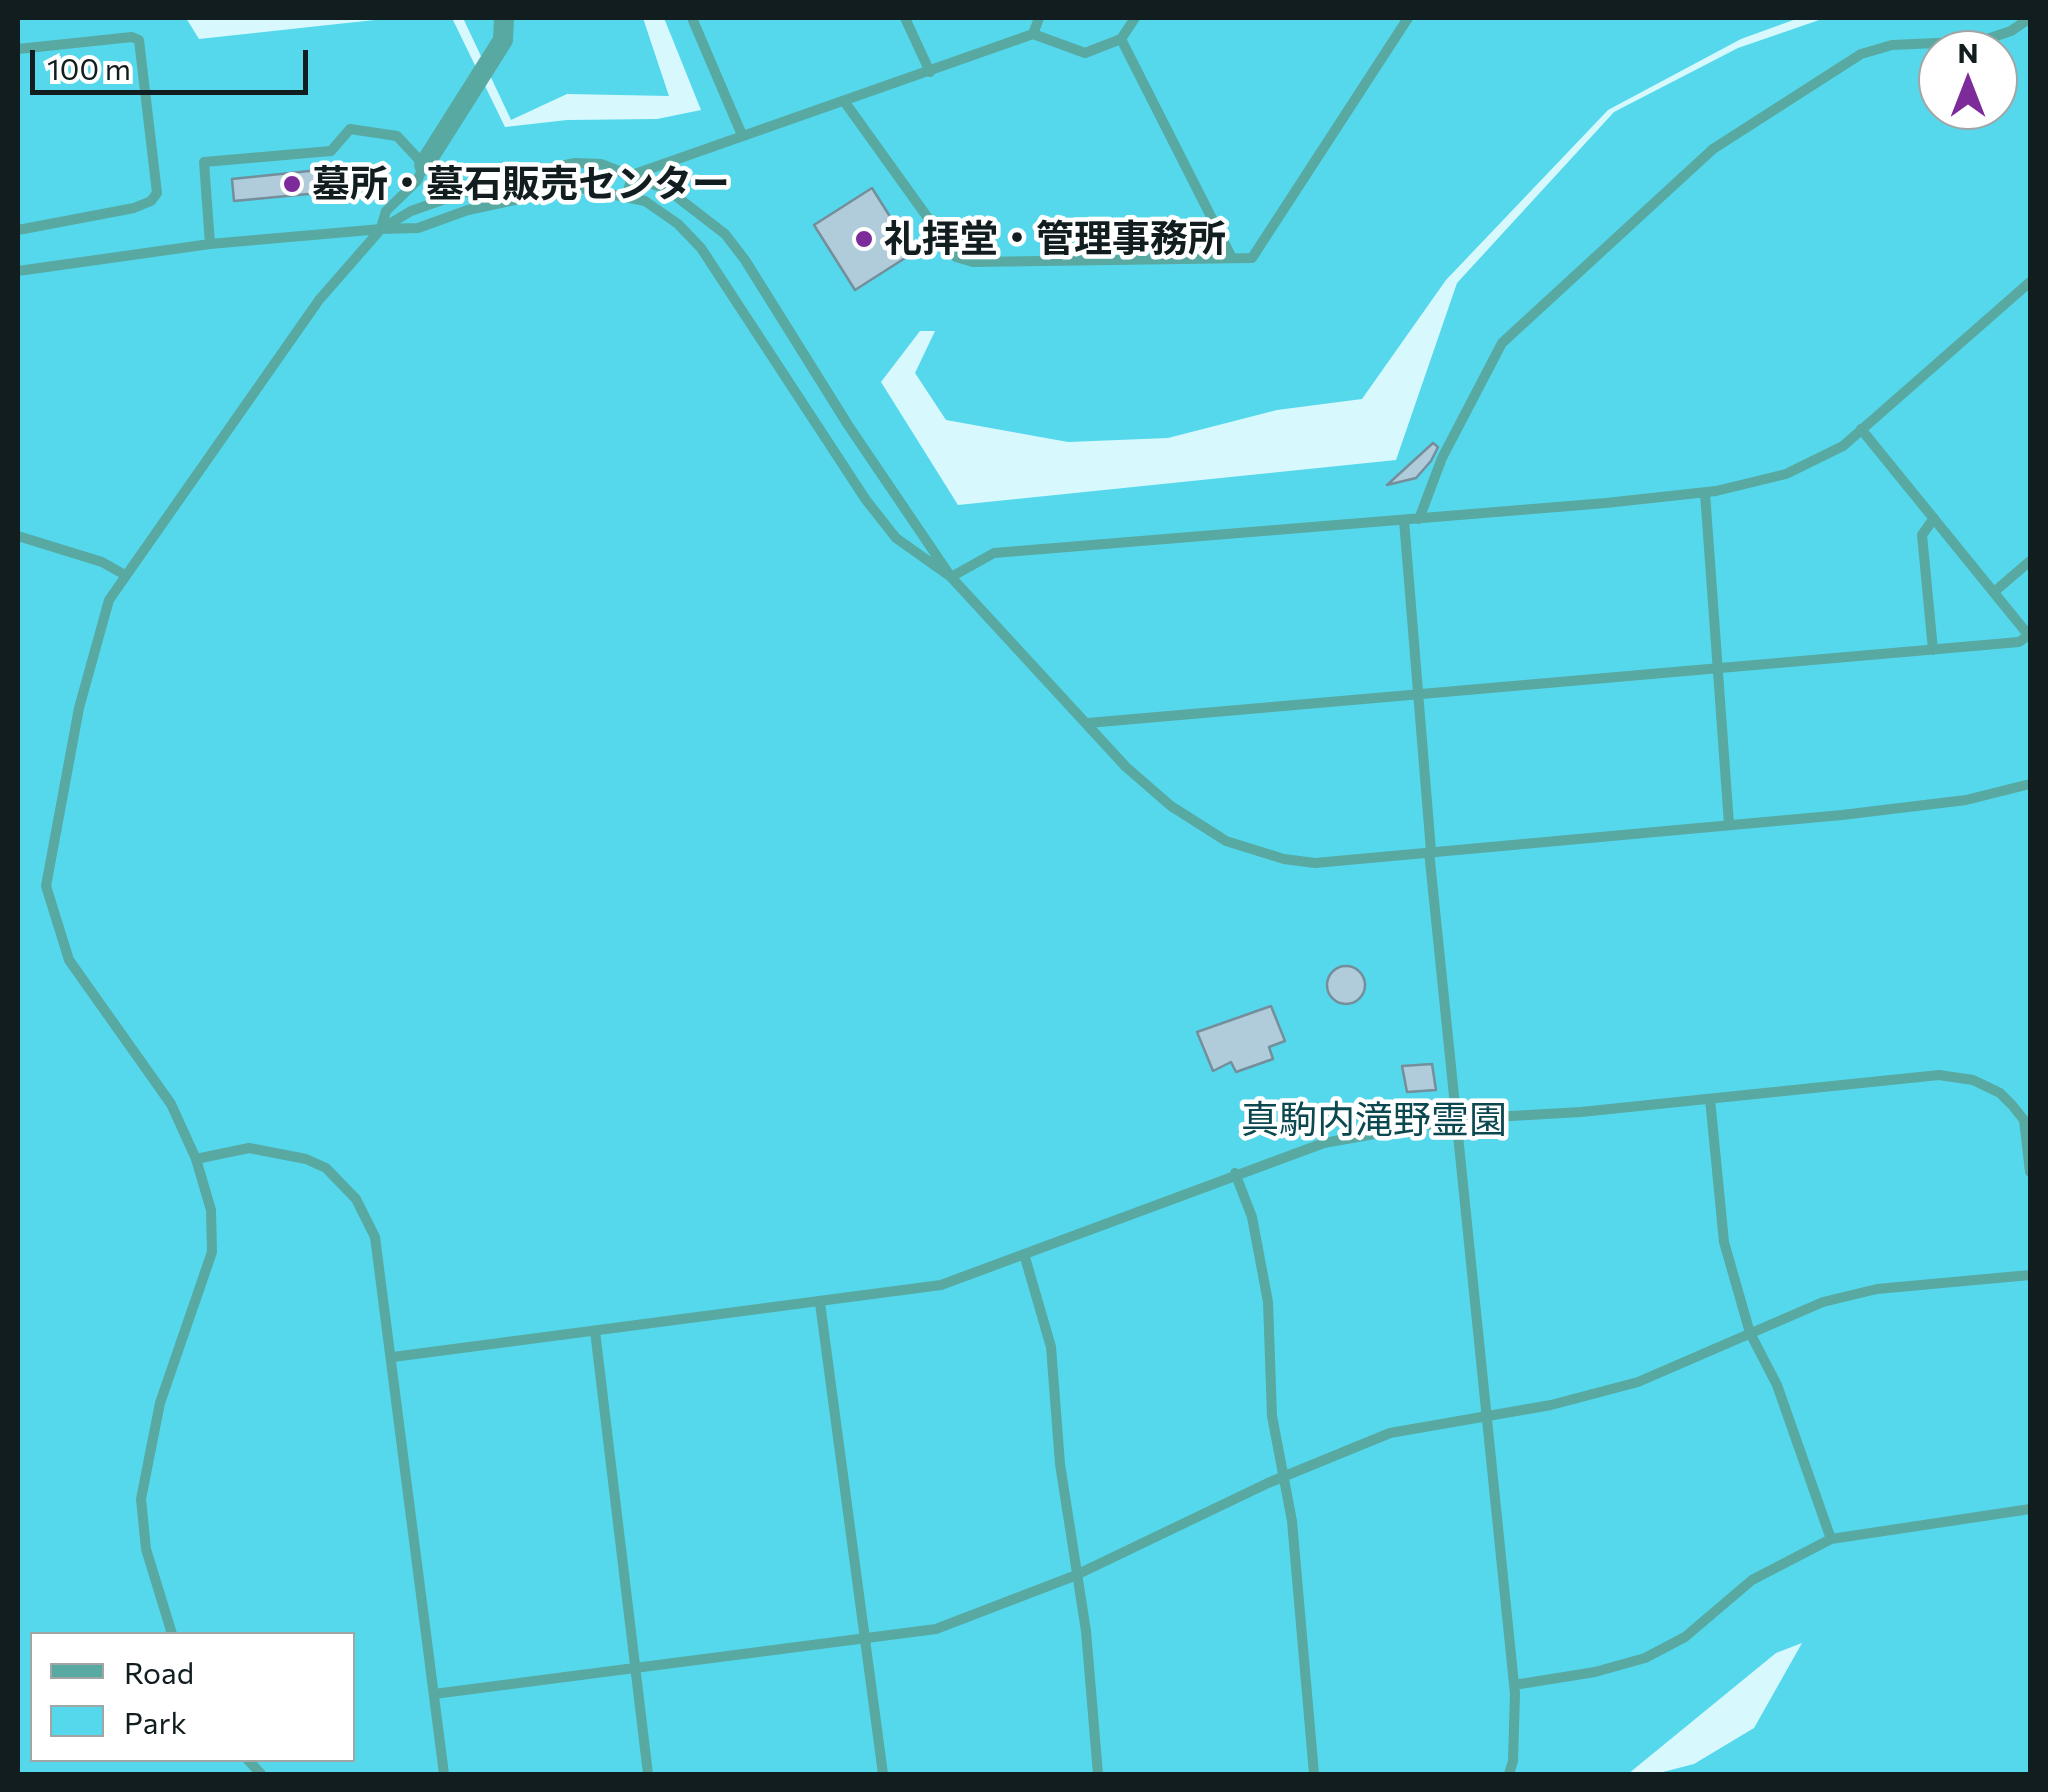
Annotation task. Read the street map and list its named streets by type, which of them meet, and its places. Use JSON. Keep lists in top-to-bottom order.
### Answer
{
  "parks": ["真駒内滝野霊園"],
  "places": ["墓所・墓石販売センター", "礼拝堂・管理事務所"],
  "legend": ["Road", "Park"],
  "scale_bar": "100 m",
  "north": "top"
}
